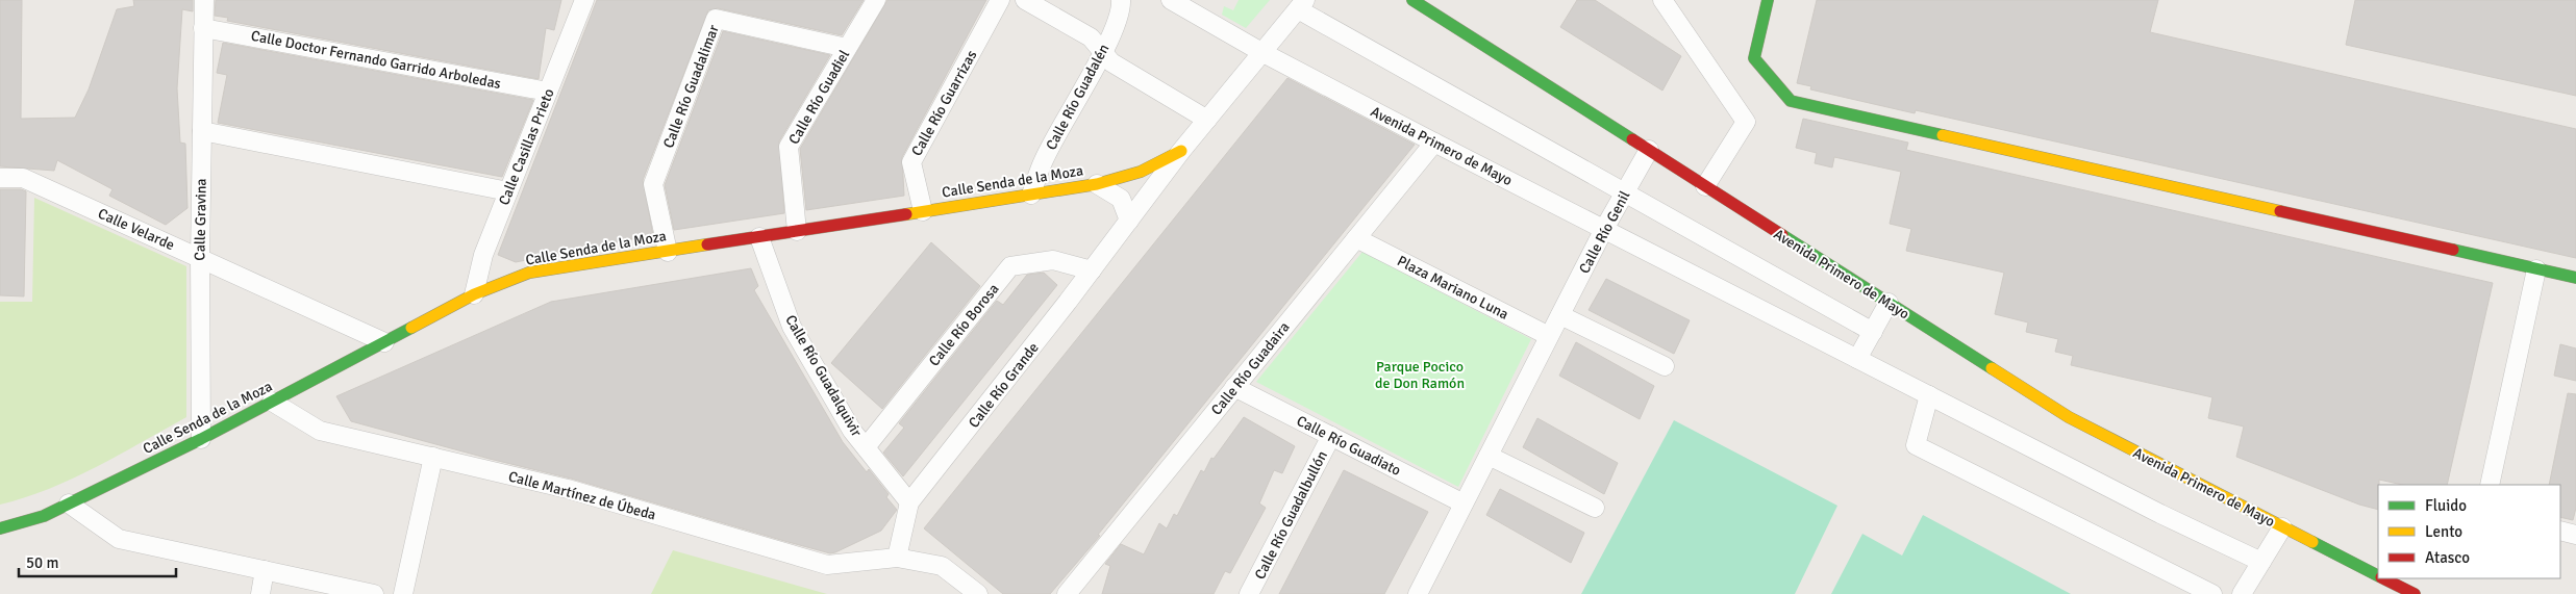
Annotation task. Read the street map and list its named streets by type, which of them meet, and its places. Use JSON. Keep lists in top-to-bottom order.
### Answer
{
  "streets": {
    "street": [
      "Calle Doctor Fernando Garrido Arboledas",
      "Calle Río Guadalimar",
      "Calle Río Guadiel",
      "Calle Río Guadalén",
      "Calle Río Guarrizas",
      "Avenida Primero de Mayo",
      "Calle Casillas Prieto",
      "Calle Senda de la Moza",
      "Calle Gravina",
      "Calle Velarde",
      "Calle Río Genil",
      "Plaza Mariano Luna",
      "Calle Río Borosa",
      "Calle Río Guadaira",
      "Calle Río Guadalquivir",
      "Calle Río Grande",
      "Calle Río Guadiato",
      "Calle Martínez de Úbeda",
      "Calle Río Guadalbullón"
    ]
  },
  "crossings": [
    ["Calle Doctor Fernando Garrido Arboledas", "Calle Casillas Prieto"],
    ["Calle Doctor Fernando Garrido Arboledas", "Calle Gravina"],
    ["Calle Río Guadalimar", "Calle Río Guadiel"],
    ["Calle Río Guadalimar", "Calle Senda de la Moza"],
    ["Calle Río Guadiel", "Calle Senda de la Moza"],
    ["Calle Río Guadalén", "Calle Senda de la Moza"],
    ["Calle Río Guarrizas", "Calle Senda de la Moza"],
    ["Avenida Primero de Mayo", "Calle Río Genil"],
    ["Avenida Primero de Mayo", "Calle Río Guadaira"],
    ["Avenida Primero de Mayo", "Calle Río Grande"],
    ["Calle Casillas Prieto", "Calle Senda de la Moza"],
    ["Calle Senda de la Moza", "Calle Gravina"],
    ["Calle Senda de la Moza", "Calle Velarde"],
    ["Calle Senda de la Moza", "Calle Río Guadalquivir"],
    ["Calle Senda de la Moza", "Calle Río Grande"],
    ["Calle Senda de la Moza", "Calle Martínez de Úbeda"],
    ["Calle Gravina", "Calle Velarde"],
    ["Calle Río Genil", "Plaza Mariano Luna"],
    ["Calle Río Genil", "Calle Río Guadiato"],
    ["Plaza Mariano Luna", "Calle Río Guadaira"],
    ["Calle Río Borosa", "Calle Río Guadalquivir"],
    ["Calle Río Borosa", "Calle Río Grande"],
    ["Calle Río Guadaira", "Calle Río Guadiato"],
    ["Calle Río Guadalquivir", "Calle Río Grande"],
    ["Calle Río Grande", "Calle Martínez de Úbeda"],
    ["Calle Río Guadiato", "Calle Río Guadalbullón"]
  ],
  "parks": ["Parque Pocico de Don Ramón"],
  "legend": ["Fluido", "Lento", "Atasco"],
  "scale_bar": "50 m"
}
